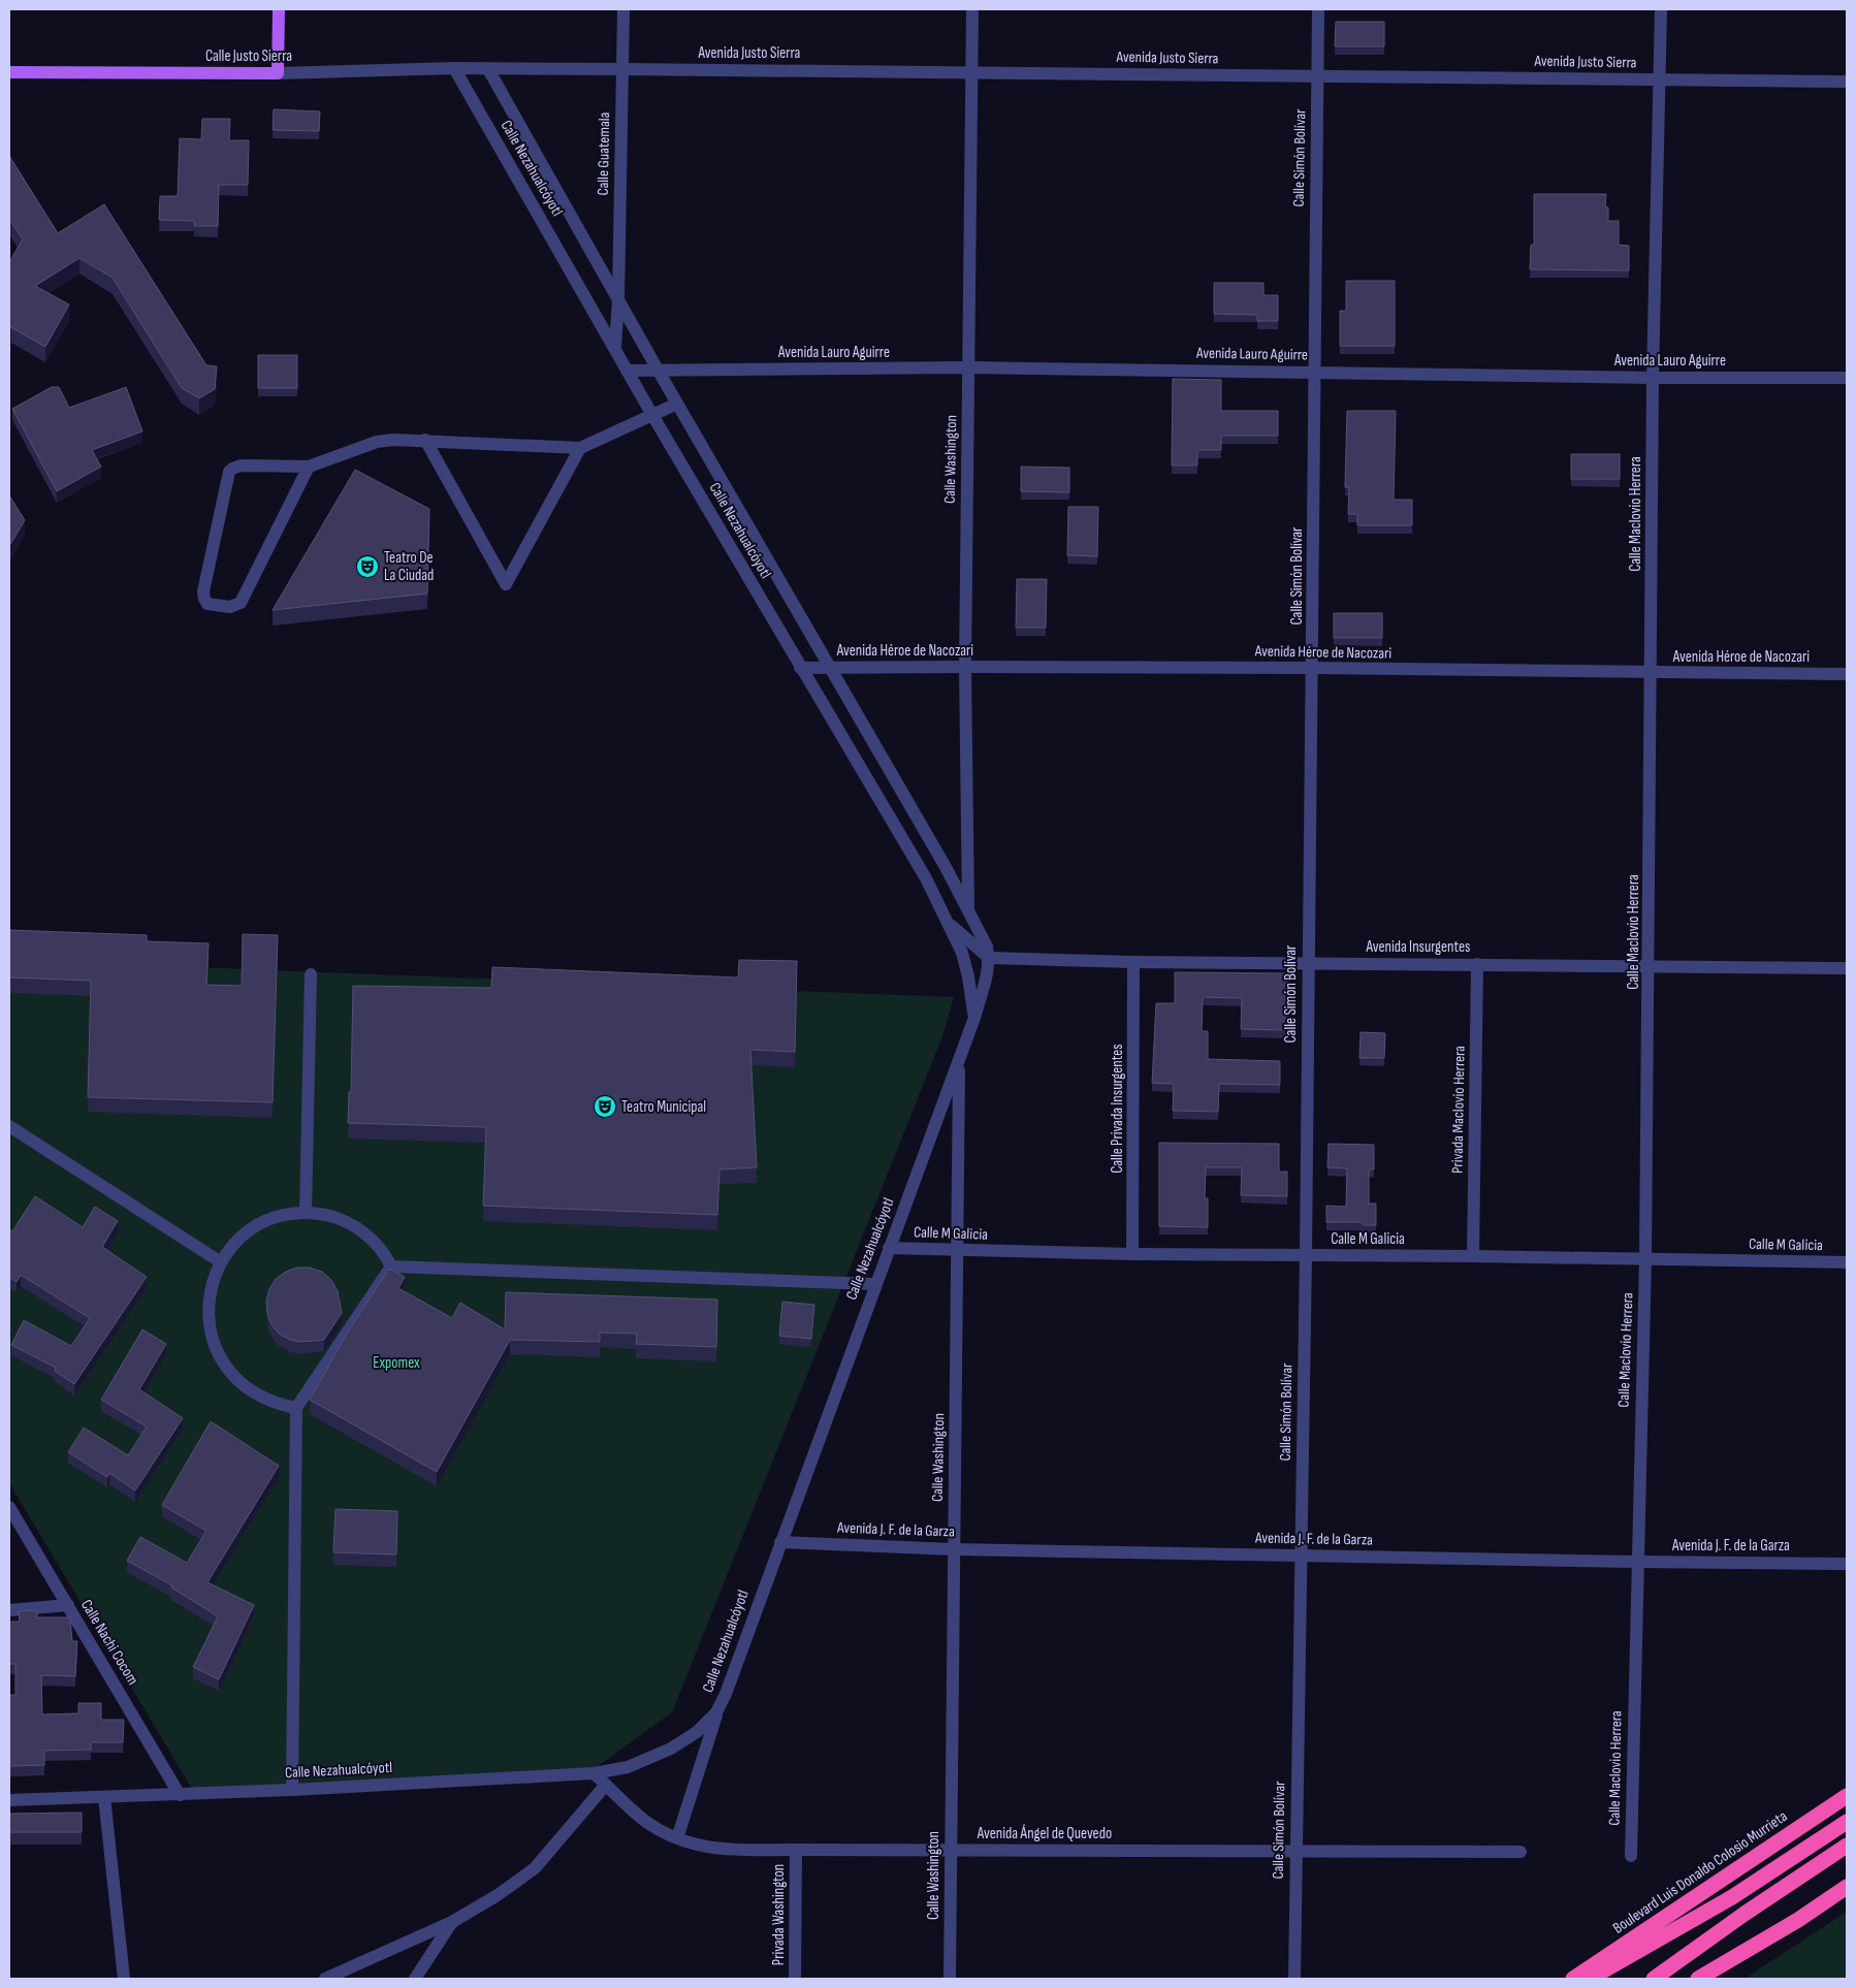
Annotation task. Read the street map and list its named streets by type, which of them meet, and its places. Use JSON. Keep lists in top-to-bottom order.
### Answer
{
  "streets": {
    "highway": ["Boulevard Luis Donaldo Colosio Murrieta"],
    "main road": ["Calle Justo Sierra"],
    "street": [
      "Avenida Justo Sierra",
      "Calle Guatemala",
      "Calle Simón Bolívar",
      "Calle Nezahualcóyotl",
      "Avenida Lauro Aguirre",
      "Calle Washington",
      "Calle Maclovio Herrera",
      "Avenida Héroe de Nacozari",
      "Avenida Insurgentes",
      "Calle Privada Insurgentes",
      "Privada Maclovio Herrera",
      "Calle M Galicia",
      "Avenida J. F. de la Garza",
      "Calle Nachi Cocom",
      "Avenida Ángel de Quevedo",
      "Privada Washington"
    ]
  },
  "crossings": [
    ["Avenida Justo Sierra", "Calle Justo Sierra"],
    ["Avenida Justo Sierra", "Calle Guatemala"],
    ["Avenida Justo Sierra", "Calle Simón Bolívar"],
    ["Avenida Justo Sierra", "Calle Nezahualcóyotl"],
    ["Avenida Justo Sierra", "Calle Washington"],
    ["Avenida Justo Sierra", "Calle Maclovio Herrera"],
    ["Calle Justo Sierra", "Calle Nezahualcóyotl"],
    ["Calle Guatemala", "Calle Nezahualcóyotl"],
    ["Calle Simón Bolívar", "Avenida Lauro Aguirre"],
    ["Calle Simón Bolívar", "Avenida Héroe de Nacozari"],
    ["Calle Simón Bolívar", "Avenida Insurgentes"],
    ["Calle Simón Bolívar", "Calle M Galicia"],
    ["Calle Simón Bolívar", "Avenida J. F. de la Garza"],
    ["Calle Simón Bolívar", "Avenida Ángel de Quevedo"],
    ["Calle Nezahualcóyotl", "Avenida Lauro Aguirre"],
    ["Calle Nezahualcóyotl", "Calle Washington"],
    ["Calle Nezahualcóyotl", "Avenida Héroe de Nacozari"],
    ["Calle Nezahualcóyotl", "Avenida Insurgentes"],
    ["Calle Nezahualcóyotl", "Calle M Galicia"],
    ["Calle Nezahualcóyotl", "Avenida J. F. de la Garza"],
    ["Calle Nezahualcóyotl", "Calle Nachi Cocom"],
    ["Calle Nezahualcóyotl", "Avenida Ángel de Quevedo"],
    ["Avenida Lauro Aguirre", "Calle Washington"],
    ["Avenida Lauro Aguirre", "Calle Maclovio Herrera"],
    ["Calle Washington", "Avenida Héroe de Nacozari"],
    ["Calle Washington", "Calle M Galicia"],
    ["Calle Washington", "Avenida J. F. de la Garza"],
    ["Calle Washington", "Avenida Ángel de Quevedo"],
    ["Calle Maclovio Herrera", "Avenida Héroe de Nacozari"],
    ["Calle Maclovio Herrera", "Avenida Insurgentes"],
    ["Calle Maclovio Herrera", "Calle M Galicia"],
    ["Calle Maclovio Herrera", "Avenida J. F. de la Garza"],
    ["Avenida Insurgentes", "Calle Privada Insurgentes"],
    ["Avenida Insurgentes", "Privada Maclovio Herrera"],
    ["Calle Privada Insurgentes", "Calle M Galicia"],
    ["Privada Maclovio Herrera", "Calle M Galicia"],
    ["Avenida Ángel de Quevedo", "Privada Washington"]
  ],
  "parks": ["Expomex"],
  "places": {
    "theatre": ["Teatro De La Ciudad", "Teatro Municipal"]
  }
}
